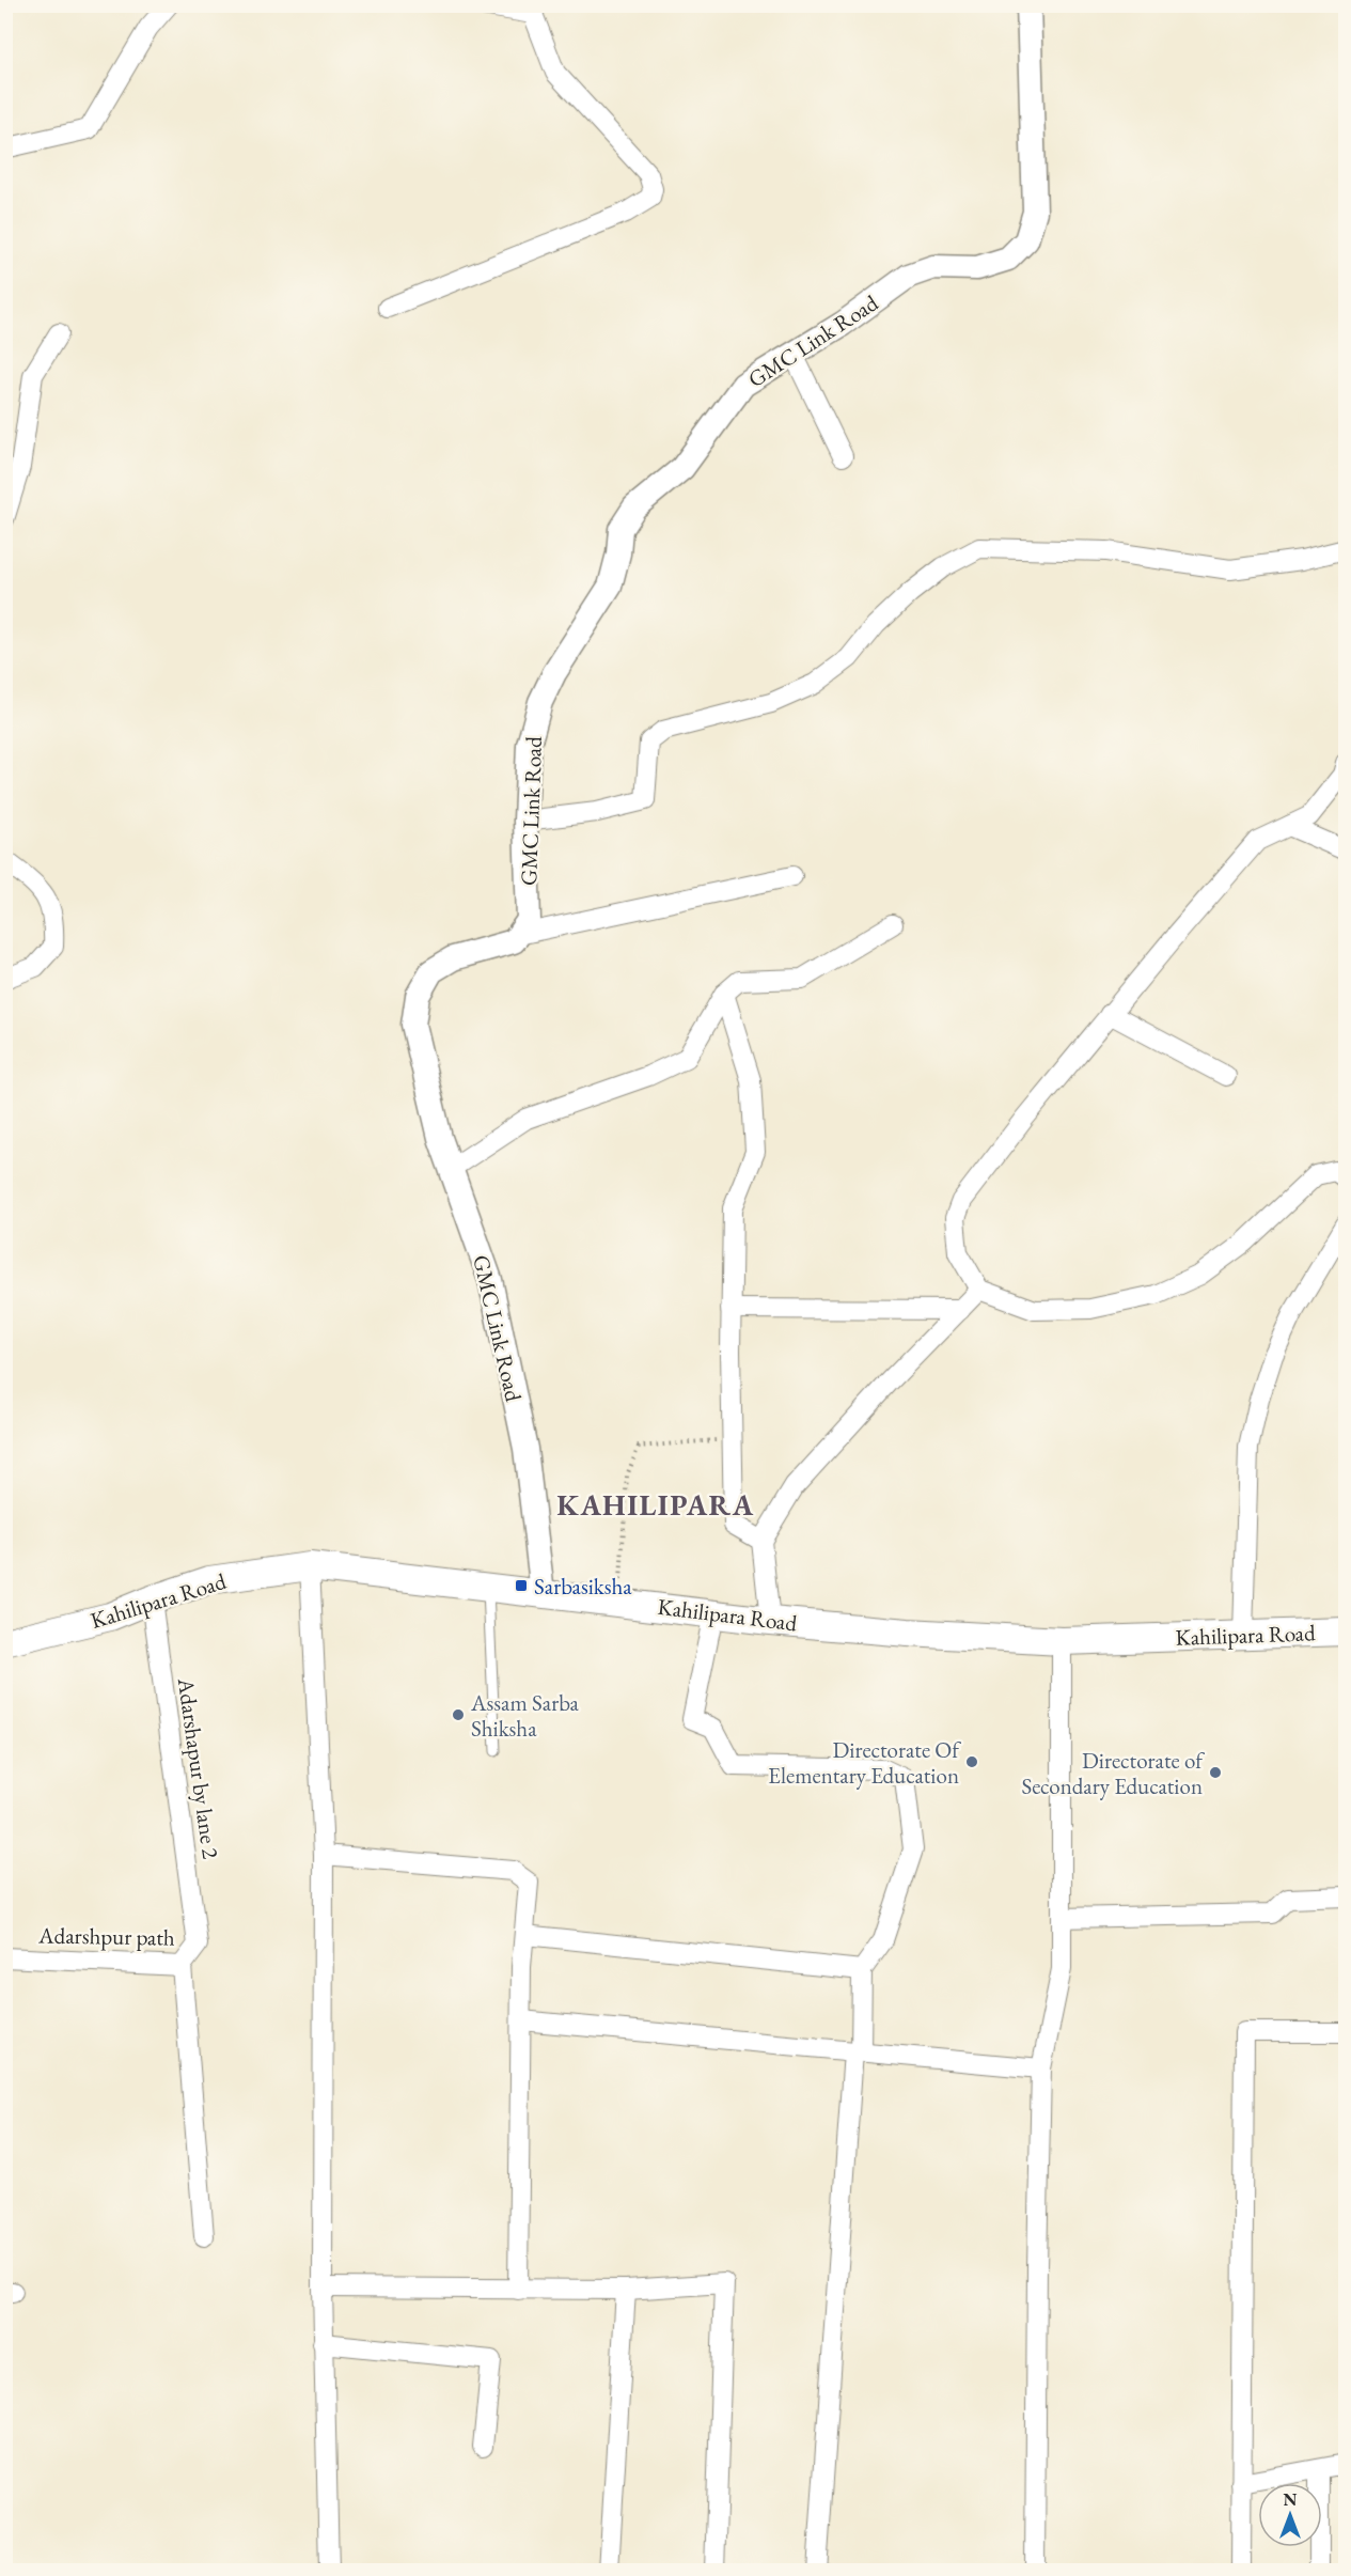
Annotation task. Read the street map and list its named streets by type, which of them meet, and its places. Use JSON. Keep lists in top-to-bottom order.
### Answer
{
  "streets": {
    "main road": ["Kahilipara Road"],
    "street": ["GMC Link Road", "Adarshapur by lane 2", "Adarshpur path"]
  },
  "crossings": [
    ["GMC Link Road", "Kahilipara Road"],
    ["Kahilipara Road", "Adarshapur by lane 2"],
    ["Adarshapur by lane 2", "Adarshpur path"]
  ],
  "districts": ["KAHILIPARA"],
  "places": {
    "transit": ["Sarbasiksha"],
    "other": ["Assam Sarba Shiksha", "Directorate Of Elementary Education", "Directorate of Secondary Education"]
  },
  "north": "top"
}
